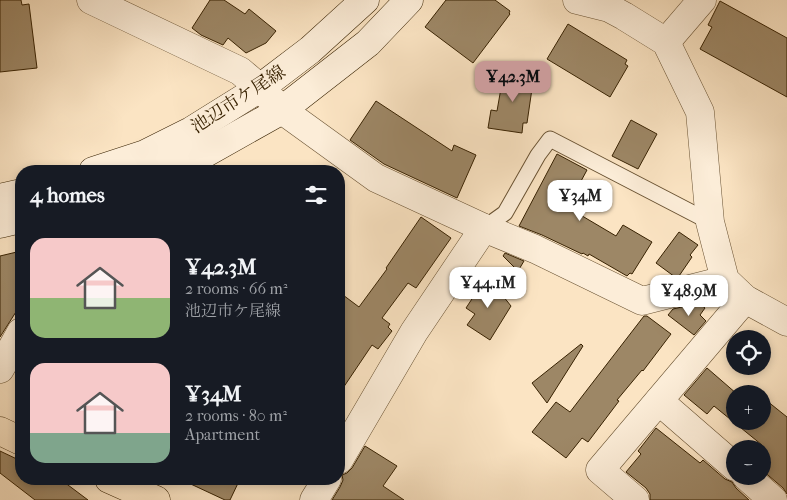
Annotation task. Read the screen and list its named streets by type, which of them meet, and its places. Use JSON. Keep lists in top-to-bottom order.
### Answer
{
  "streets": {
    "street": ["池辺市ケ尾線"]
  },
  "page": {
    "price": [
      "¥42.3M",
      "¥34M",
      "¥44.1M",
      "¥48.9M"
    ],
    "heading": "4 homes",
    "list": [
      {
        "name": "¥42.3M",
        "note": "2 rooms · 66 m² · 池辺市ケ尾線"
      },
      {
        "name": "¥34M",
        "note": "2 rooms · 80 m² · Apartment"
      }
    ],
    "map_buttons": ["+", "−"]
  }
}
